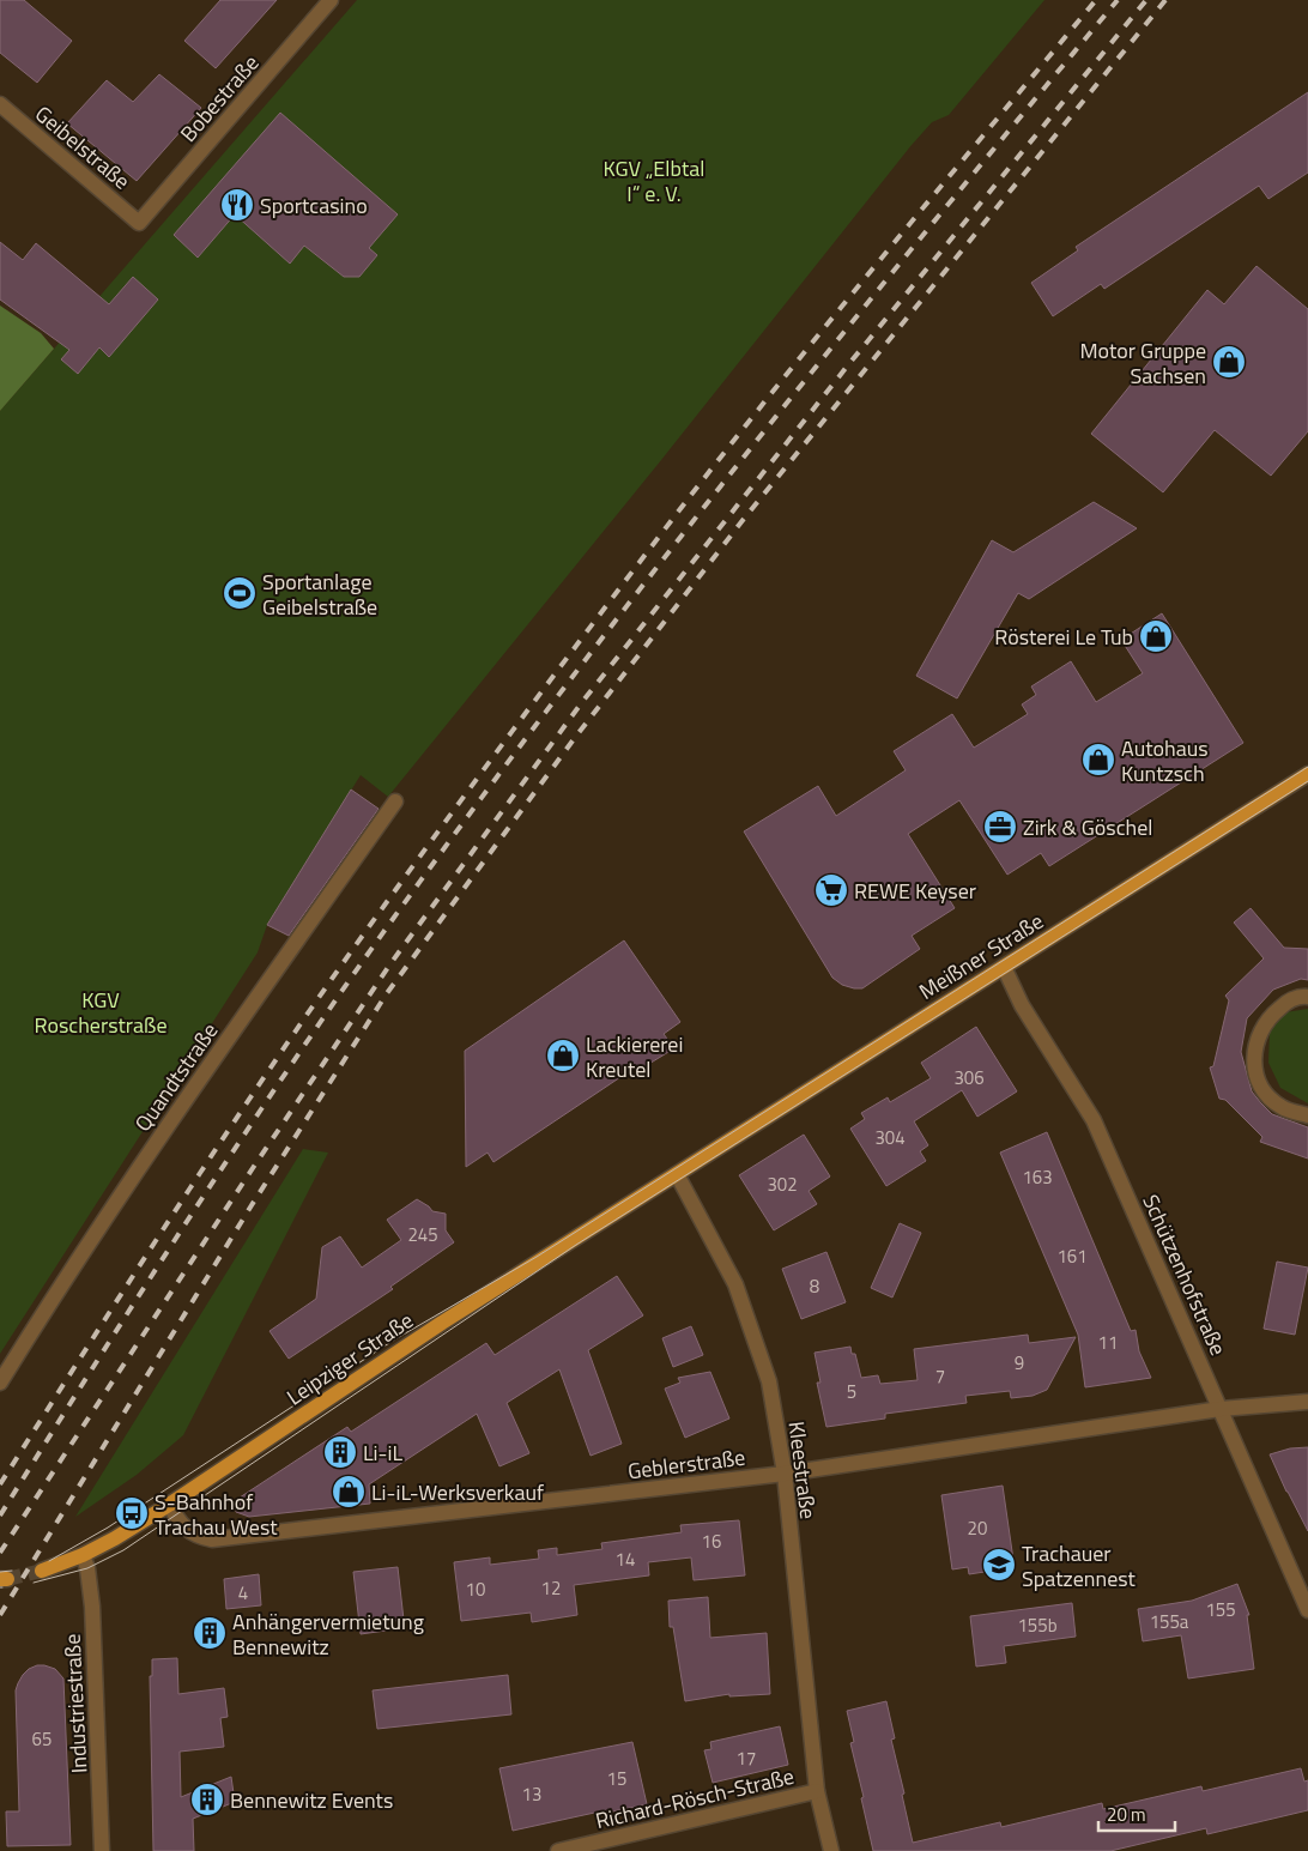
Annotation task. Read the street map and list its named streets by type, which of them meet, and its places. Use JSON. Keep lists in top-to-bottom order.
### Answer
{
  "streets": {
    "main road": ["Meißner Straße", "Leipziger Straße"],
    "street": [
      "Bobestraße",
      "Geibelstraße",
      "Quandtstraße",
      "Schützenhofstraße",
      "Geblerstraße",
      "Kleestraße",
      "Industriestraße",
      "Richard-Rösch-Straße"
    ]
  },
  "crossings": [
    ["Bobestraße", "Geibelstraße"],
    ["Meißner Straße", "Schützenhofstraße"],
    ["Meißner Straße", "Leipziger Straße"],
    ["Meißner Straße", "Kleestraße"],
    ["Schützenhofstraße", "Geblerstraße"],
    ["Leipziger Straße", "Geblerstraße"],
    ["Leipziger Straße", "Kleestraße"],
    ["Leipziger Straße", "Industriestraße"],
    ["Geblerstraße", "Kleestraße"],
    ["Kleestraße", "Richard-Rösch-Straße"]
  ],
  "parks": ["KGV „Elbtal I“ e. V.", "KGV Roscherstraße"],
  "places": {
    "restaurant": ["Sportcasino"],
    "shop": [
      "Motor Gruppe Sachsen",
      "Rösterei Le Tub",
      "Autohaus Kuntzsch",
      "Lackiererei Kreutel",
      "Li-iL-Werksverkauf"
    ],
    "sports": ["Sportanlage Geibelstraße"],
    "office": ["Zirk & Göschel"],
    "supermarket": ["REWE Keyser"],
    "building": ["Li-iL", "Anhängervermietung Bennewitz", "Bennewitz Events"],
    "bus stop": ["S-Bahnhof Trachau West"],
    "school or university": ["Trachauer Spatzennest"]
  },
  "house_numbers": [
    "306",
    "304",
    "163",
    "302",
    "245",
    "161",
    "8",
    "11",
    "9",
    "7",
    "5",
    "20",
    "16",
    "14",
    "12",
    "10",
    "4",
    "155",
    "155a",
    "155b",
    "65",
    "17",
    "15",
    "13"
  ],
  "scale_bar": "20 m"
}
